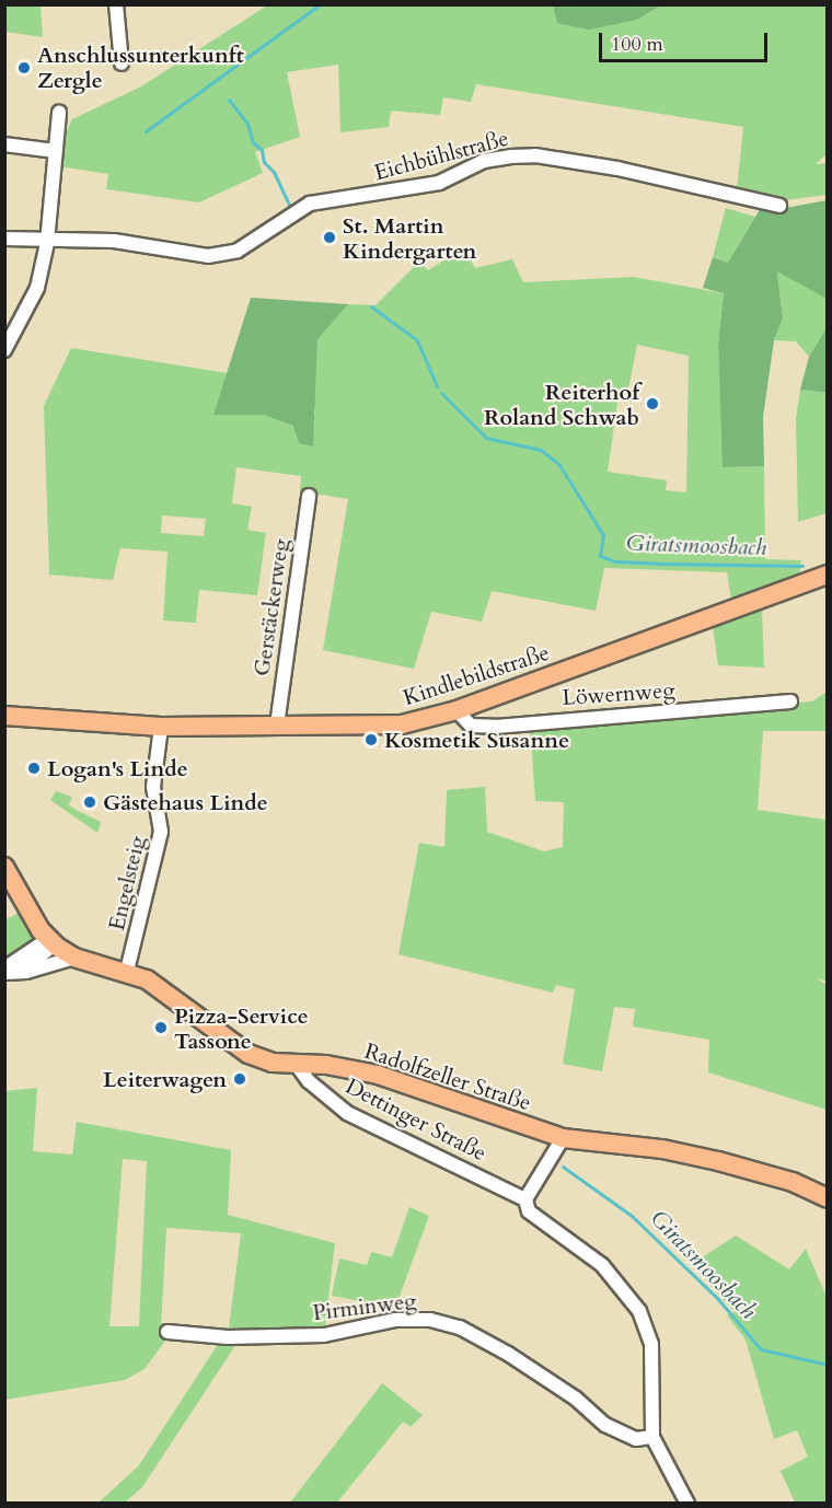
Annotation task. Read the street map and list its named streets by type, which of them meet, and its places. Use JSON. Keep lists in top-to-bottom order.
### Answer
{
  "streets": {
    "main road": ["Kindlebildstraße", "Radolfzeller Straße"],
    "street": [
      "Eichbühlstraße",
      "Gerstäckerweg",
      "Löwernweg",
      "Engelsteig",
      "Dettinger Straße",
      "Pirminweg"
    ]
  },
  "crossings": [
    ["Gerstäckerweg", "Kindlebildstraße"],
    ["Kindlebildstraße", "Löwernweg"],
    ["Kindlebildstraße", "Engelsteig"],
    ["Engelsteig", "Radolfzeller Straße"],
    ["Radolfzeller Straße", "Dettinger Straße"],
    ["Dettinger Straße", "Pirminweg"]
  ],
  "water": ["Giratsmoosbach"],
  "places": [
    "Anschlussunterkunft Zergle",
    "St. Martin Kindergarten",
    "Reiterhof Roland Schwab",
    "Kosmetik Susanne",
    "Logan's Linde",
    "Gästehaus Linde",
    "Pizza-Service Tassone",
    "Leiterwagen"
  ],
  "scale_bar": "100 m"
}
